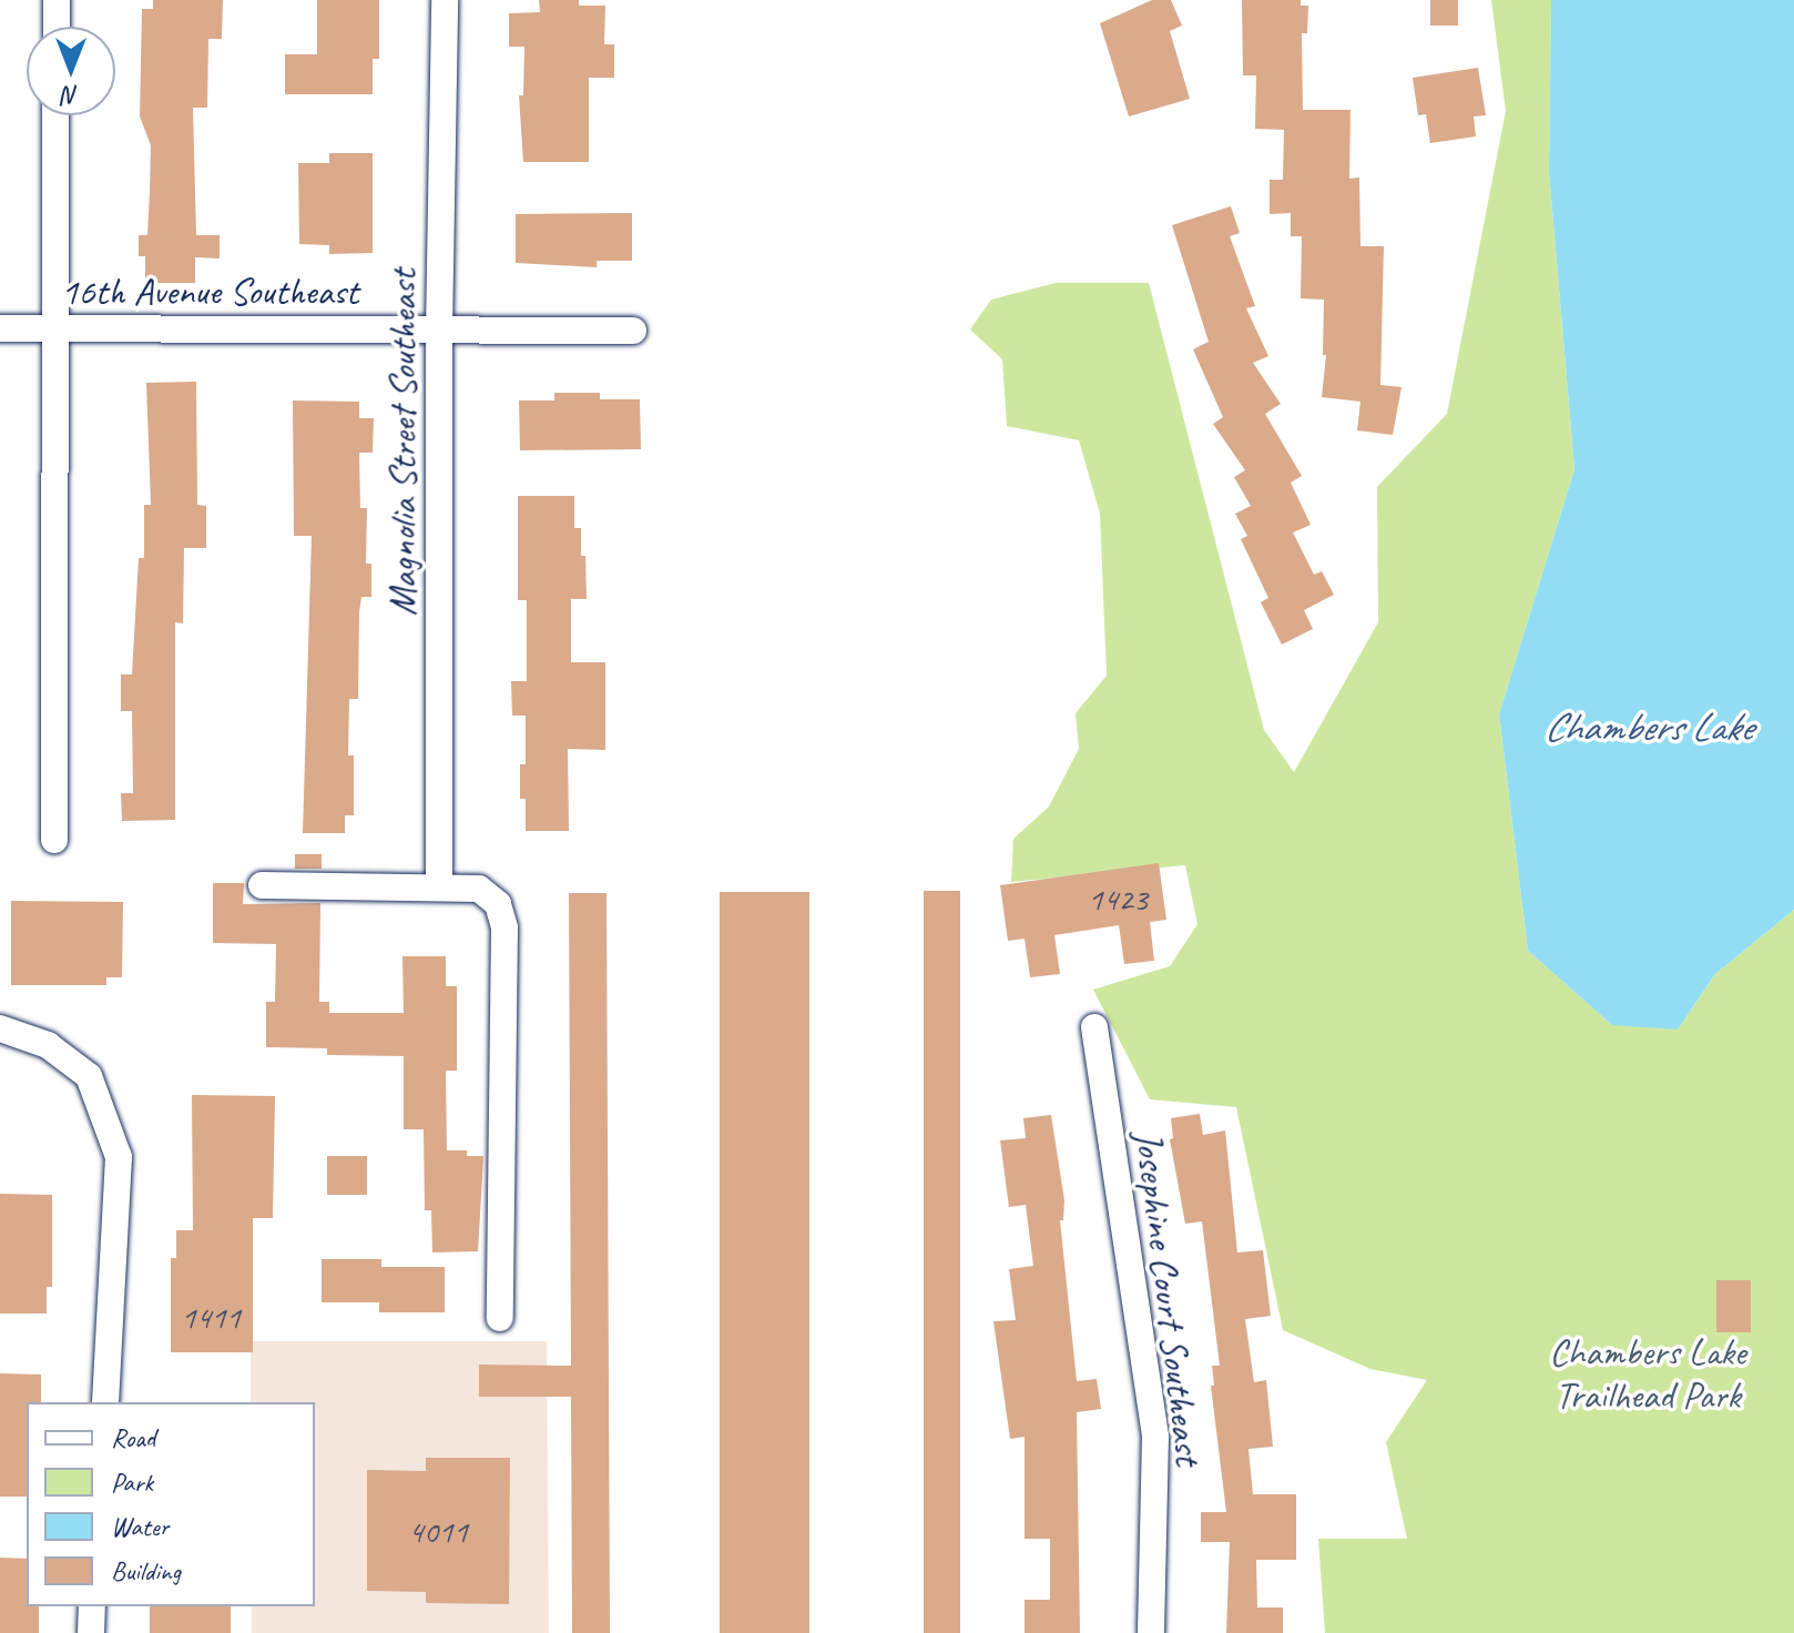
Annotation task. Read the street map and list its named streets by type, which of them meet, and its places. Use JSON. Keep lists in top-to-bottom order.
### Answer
{
  "streets": {
    "street": ["16th Avenue Southeast", "Magnolia Street Southeast", "Josephine Court Southeast"]
  },
  "crossings": [
    ["16th Avenue Southeast", "Magnolia Street Southeast"]
  ],
  "water": ["Chambers Lake"],
  "parks": ["Chambers Lake Trailhead Park"],
  "house_numbers": ["1423", "1411", "4011"],
  "legend": [
    "Road",
    "Park",
    "Water",
    "Building"
  ],
  "north": "bottom"
}
